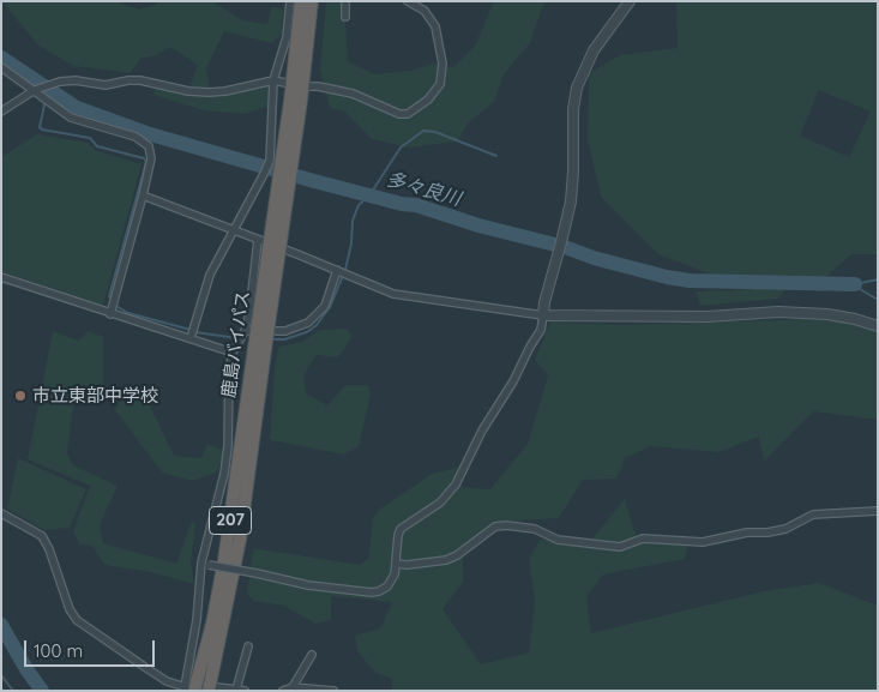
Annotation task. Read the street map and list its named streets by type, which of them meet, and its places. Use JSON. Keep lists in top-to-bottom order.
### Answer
{
  "streets": {
    "highway": ["鹿島バイパス", "207"]
  },
  "water": ["多々良川"],
  "places": ["市立東部中学校"],
  "scale_bar": "100 m"
}
